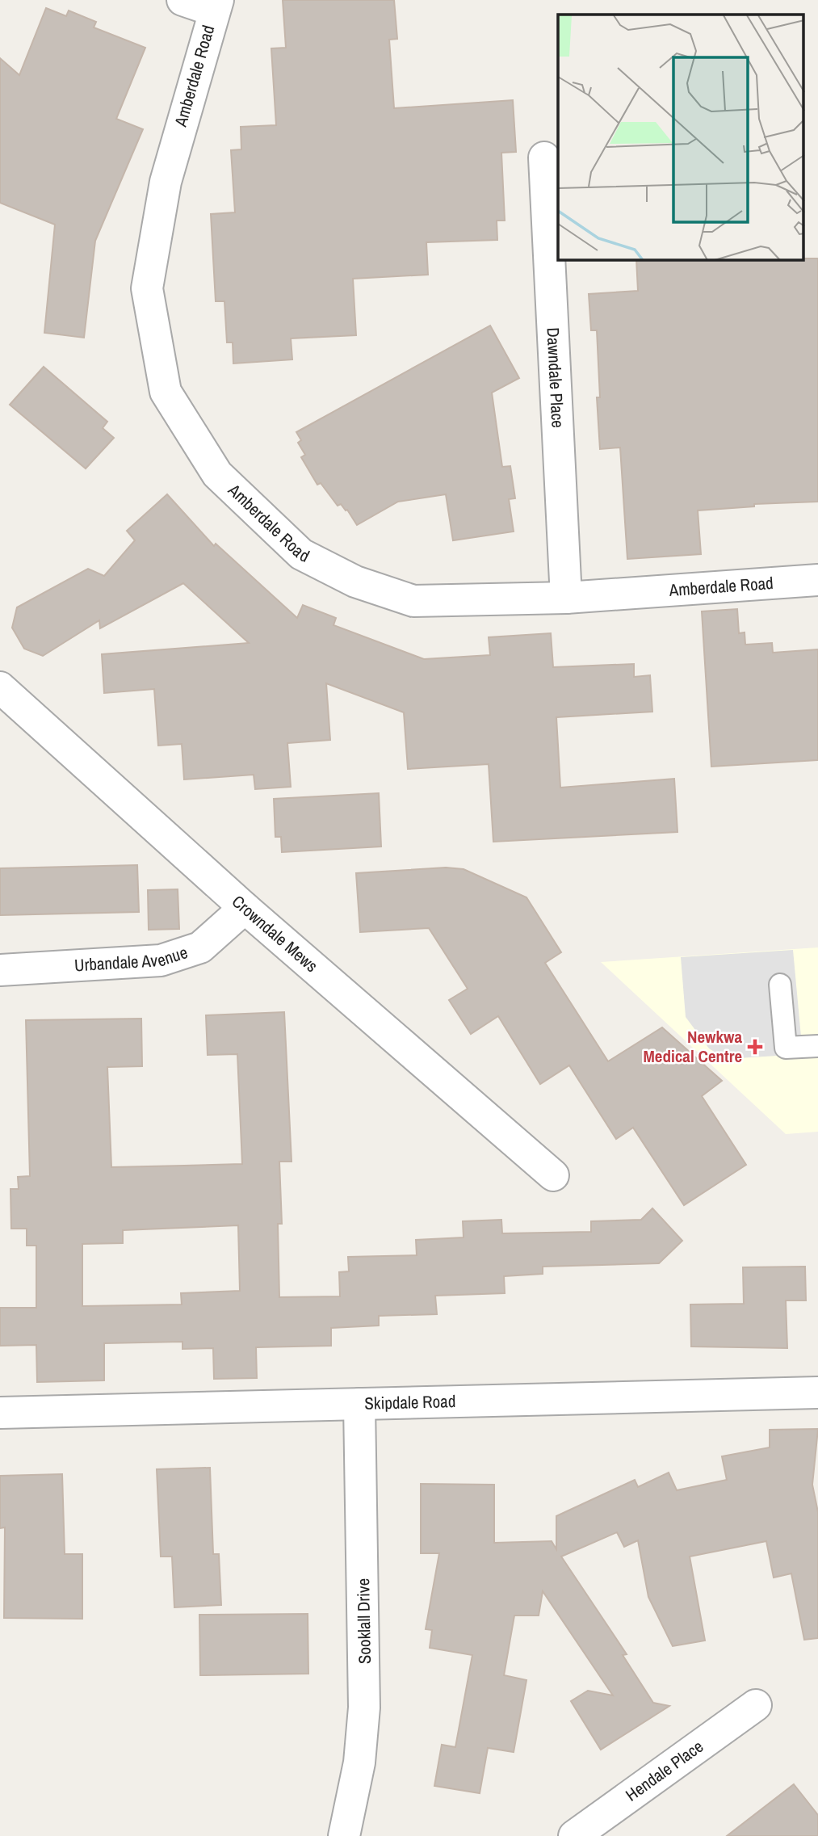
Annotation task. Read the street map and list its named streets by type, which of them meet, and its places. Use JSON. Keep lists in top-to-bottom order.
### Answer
{
  "streets": {
    "street": [
      "Amberdale Road",
      "Dawndale Place",
      "Crowndale Mews",
      "Urbandale Avenue",
      "Skipdale Road",
      "Sooklall Drive",
      "Hendale Place"
    ]
  },
  "crossings": [
    ["Amberdale Road", "Dawndale Place"],
    ["Crowndale Mews", "Urbandale Avenue"],
    ["Skipdale Road", "Sooklall Drive"]
  ],
  "places": {
    "health": ["Newkwa Medical Centre"]
  }
}
